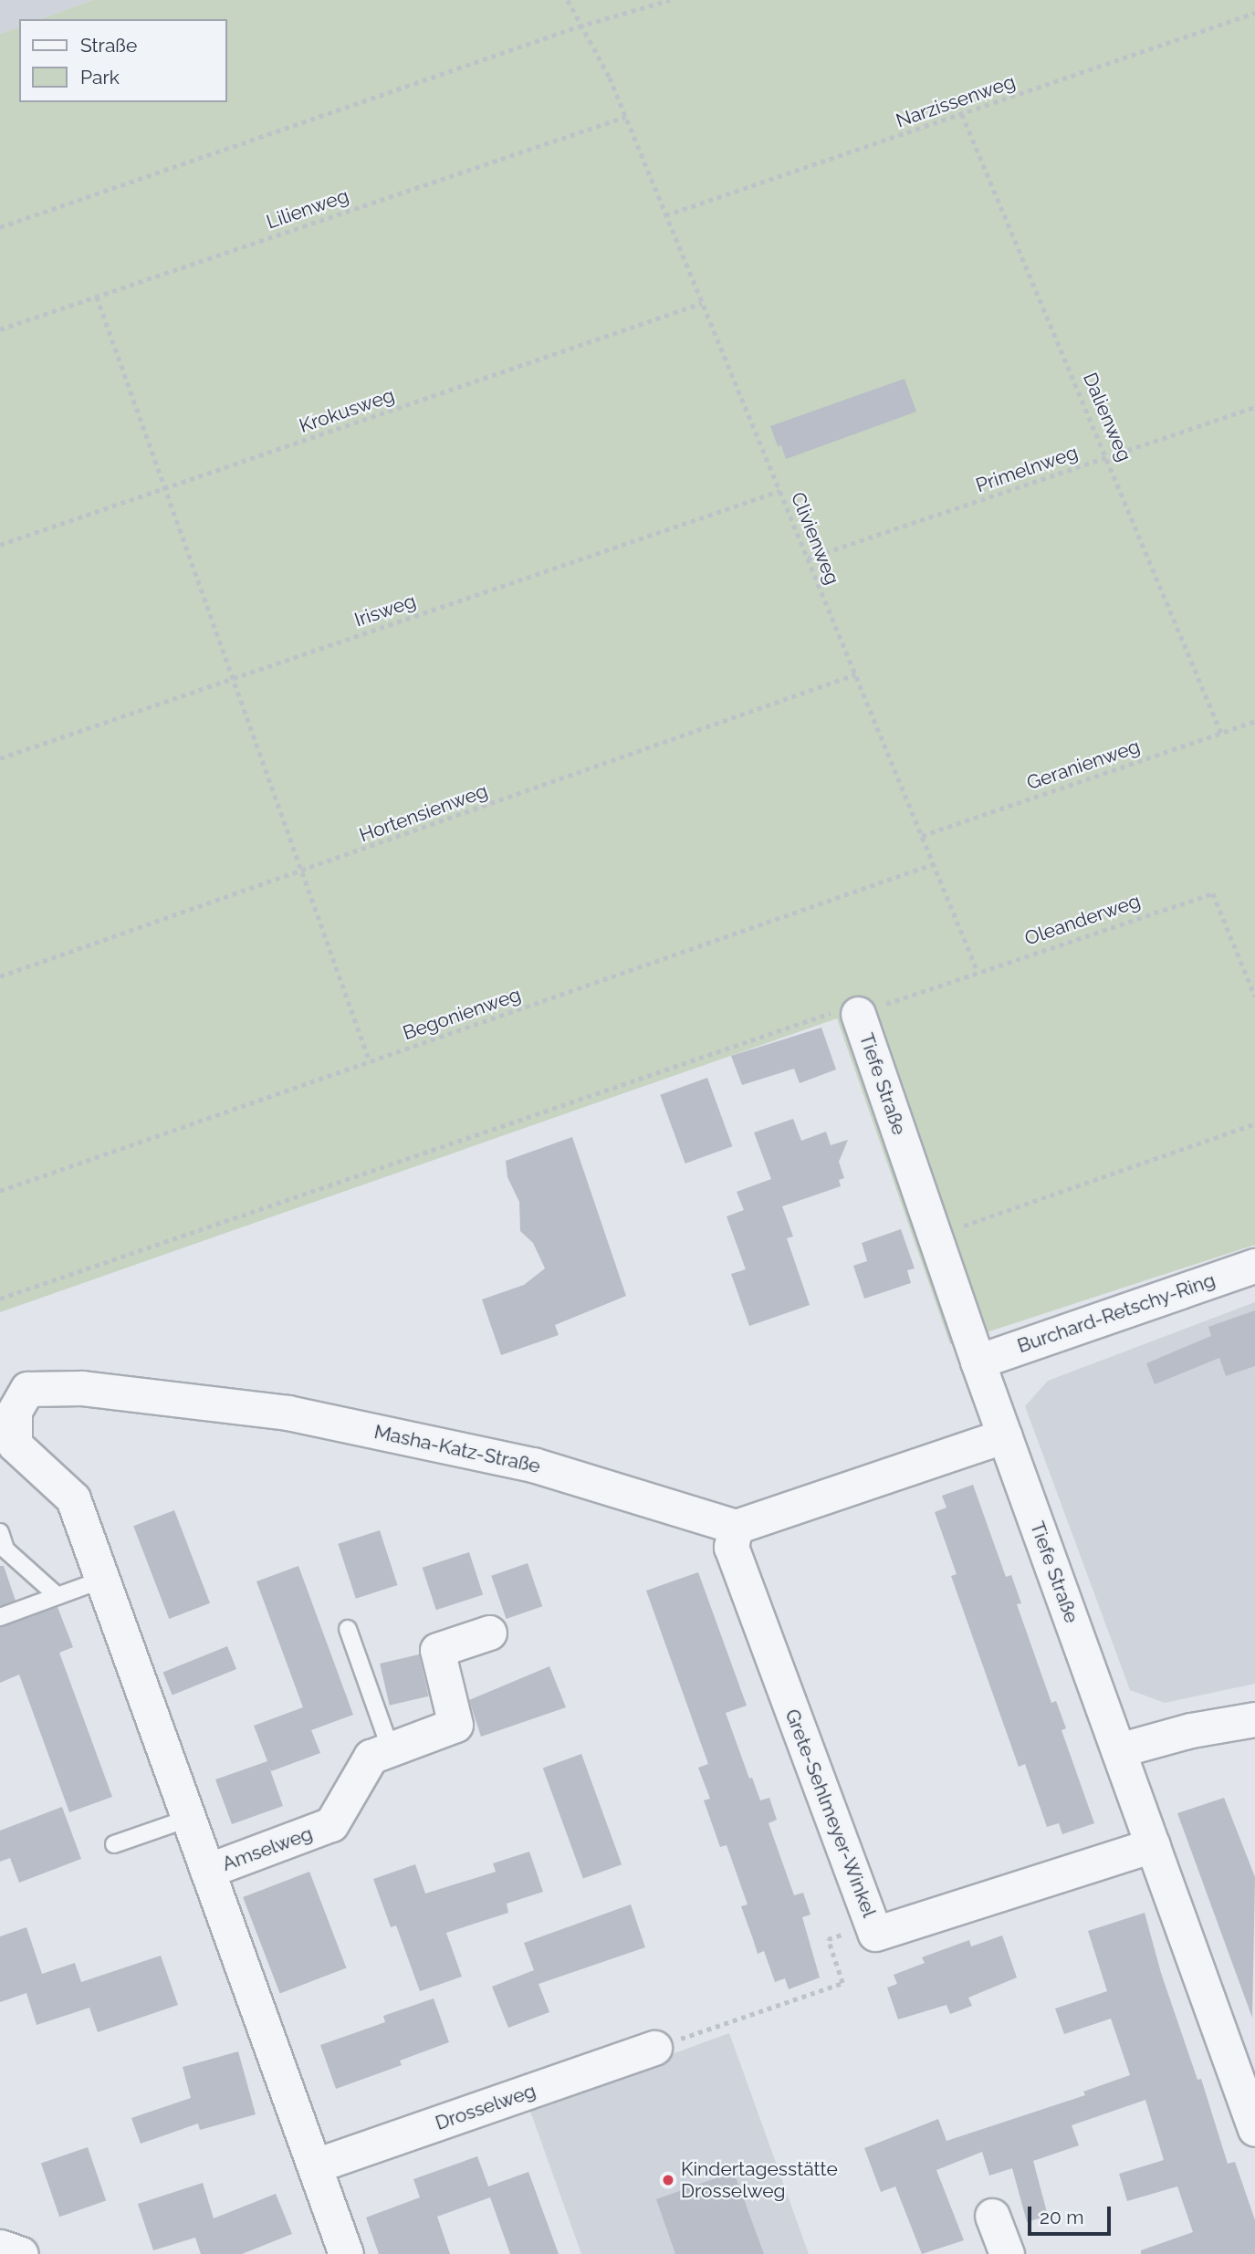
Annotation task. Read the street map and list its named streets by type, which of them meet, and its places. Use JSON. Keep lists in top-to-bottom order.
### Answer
{
  "streets": {
    "street": [
      "Tiefe Straße",
      "Burchard-Retschy-Ring",
      "Masha-Katz-Straße",
      "Grete-Sehlmeyer-Winkel",
      "Amselweg",
      "Drosselweg"
    ],
    "path": [
      "Narzissenweg",
      "Lilienweg",
      "Krokusweg",
      "Dalienweg",
      "Primelnweg",
      "Clivienweg",
      "Irisweg",
      "Geranienweg",
      "Hortensienweg",
      "Oleanderweg",
      "Begonienweg"
    ]
  },
  "crossings": [
    ["Narzissenweg", "Dalienweg"],
    ["Narzissenweg", "Clivienweg"],
    ["Lilienweg", "Clivienweg"],
    ["Krokusweg", "Clivienweg"],
    ["Dalienweg", "Primelnweg"],
    ["Dalienweg", "Geranienweg"],
    ["Primelnweg", "Clivienweg"],
    ["Clivienweg", "Irisweg"],
    ["Clivienweg", "Geranienweg"],
    ["Clivienweg", "Hortensienweg"],
    ["Clivienweg", "Oleanderweg"],
    ["Clivienweg", "Begonienweg"],
    ["Oleanderweg", "Tiefe Straße"],
    ["Tiefe Straße", "Burchard-Retschy-Ring"],
    ["Tiefe Straße", "Grete-Sehlmeyer-Winkel"],
    ["Masha-Katz-Straße", "Grete-Sehlmeyer-Winkel"],
    ["Masha-Katz-Straße", "Amselweg"],
    ["Amselweg", "Drosselweg"]
  ],
  "places": ["Kindertagesstätte Drosselweg"],
  "legend": ["Straße", "Park"],
  "scale_bar": "20 m"
}
